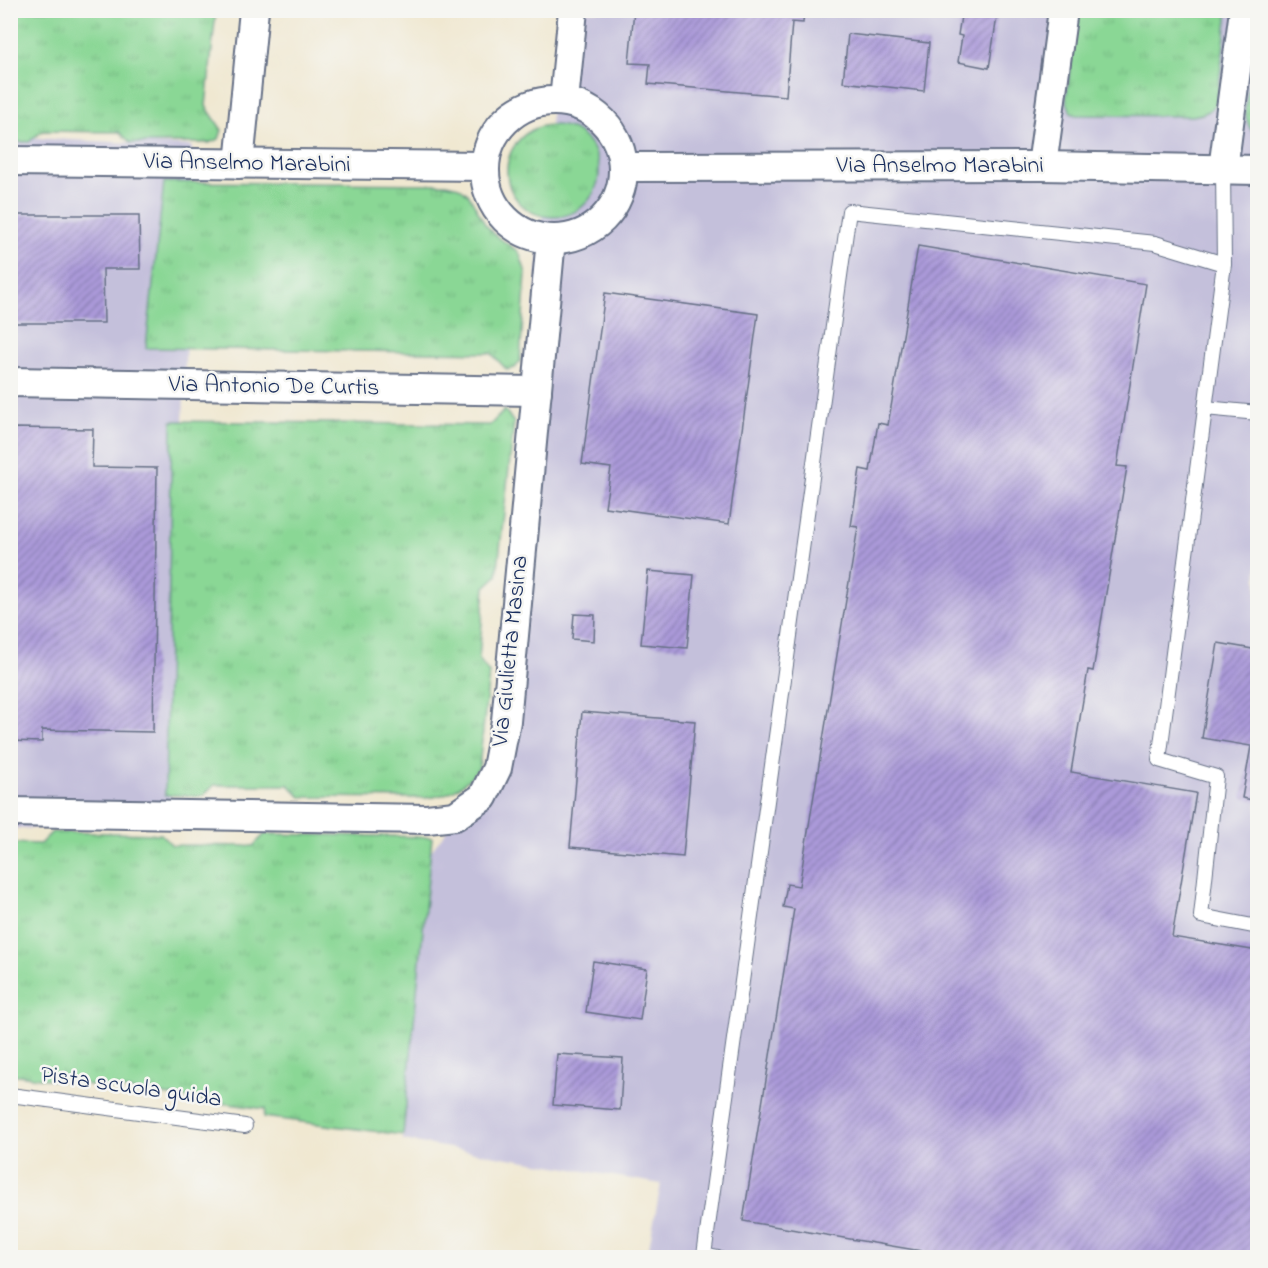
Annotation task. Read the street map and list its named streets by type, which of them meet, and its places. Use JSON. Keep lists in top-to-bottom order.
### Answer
{
  "streets": {
    "street": ["Via Anselmo Marabini", "Via Antonio De Curtis", "Via Giulietta Masina"],
    "lane": ["Pista scuola guida"]
  },
  "crossings": [
    ["Via Anselmo Marabini", "Via Giulietta Masina"],
    ["Via Antonio De Curtis", "Via Giulietta Masina"]
  ]
}
